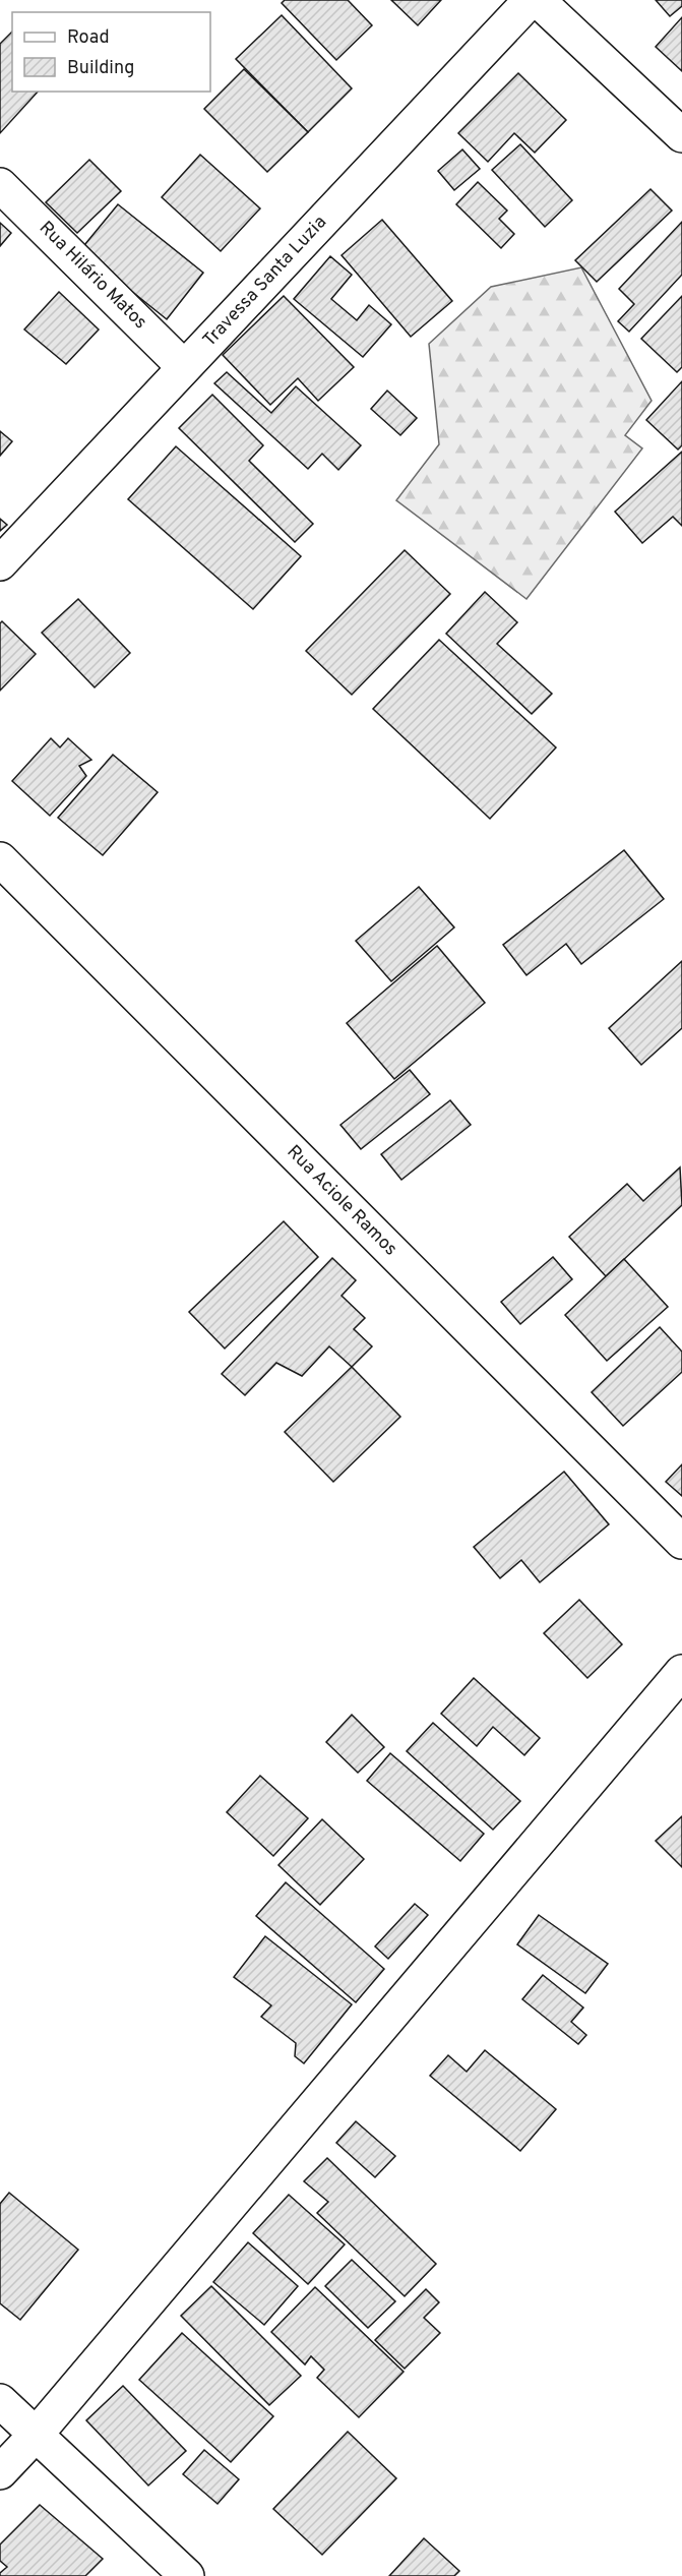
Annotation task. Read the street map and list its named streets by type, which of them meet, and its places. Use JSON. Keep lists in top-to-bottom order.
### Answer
{
  "streets": {
    "street": ["Rua Hilário Matos", "Travessa Santa Luzia", "Rua Aciole Ramos"]
  },
  "crossings": [
    ["Rua Hilário Matos", "Travessa Santa Luzia"]
  ],
  "legend": ["Road", "Building"]
}
